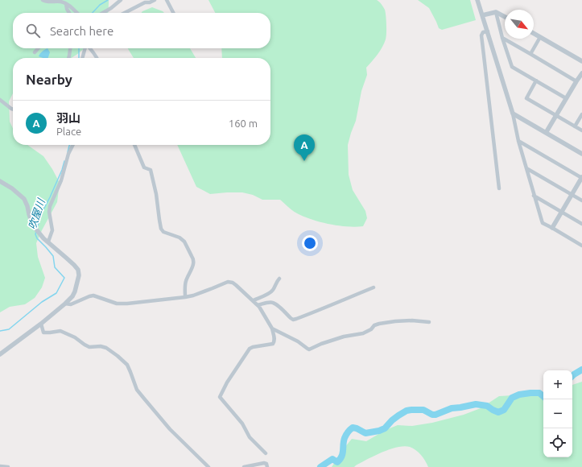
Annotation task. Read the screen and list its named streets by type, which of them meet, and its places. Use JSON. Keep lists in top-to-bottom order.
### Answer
{
  "water": ["吹屋川"],
  "north": "bottom right",
  "page": {
    "search": "Search here",
    "heading": "Nearby",
    "list": [
      {
        "mark": "A",
        "name": "羽山",
        "note": "Place",
        "value": "160 m"
      }
    ],
    "pins": "A",
    "map_buttons": ["+", "−"]
  }
}
